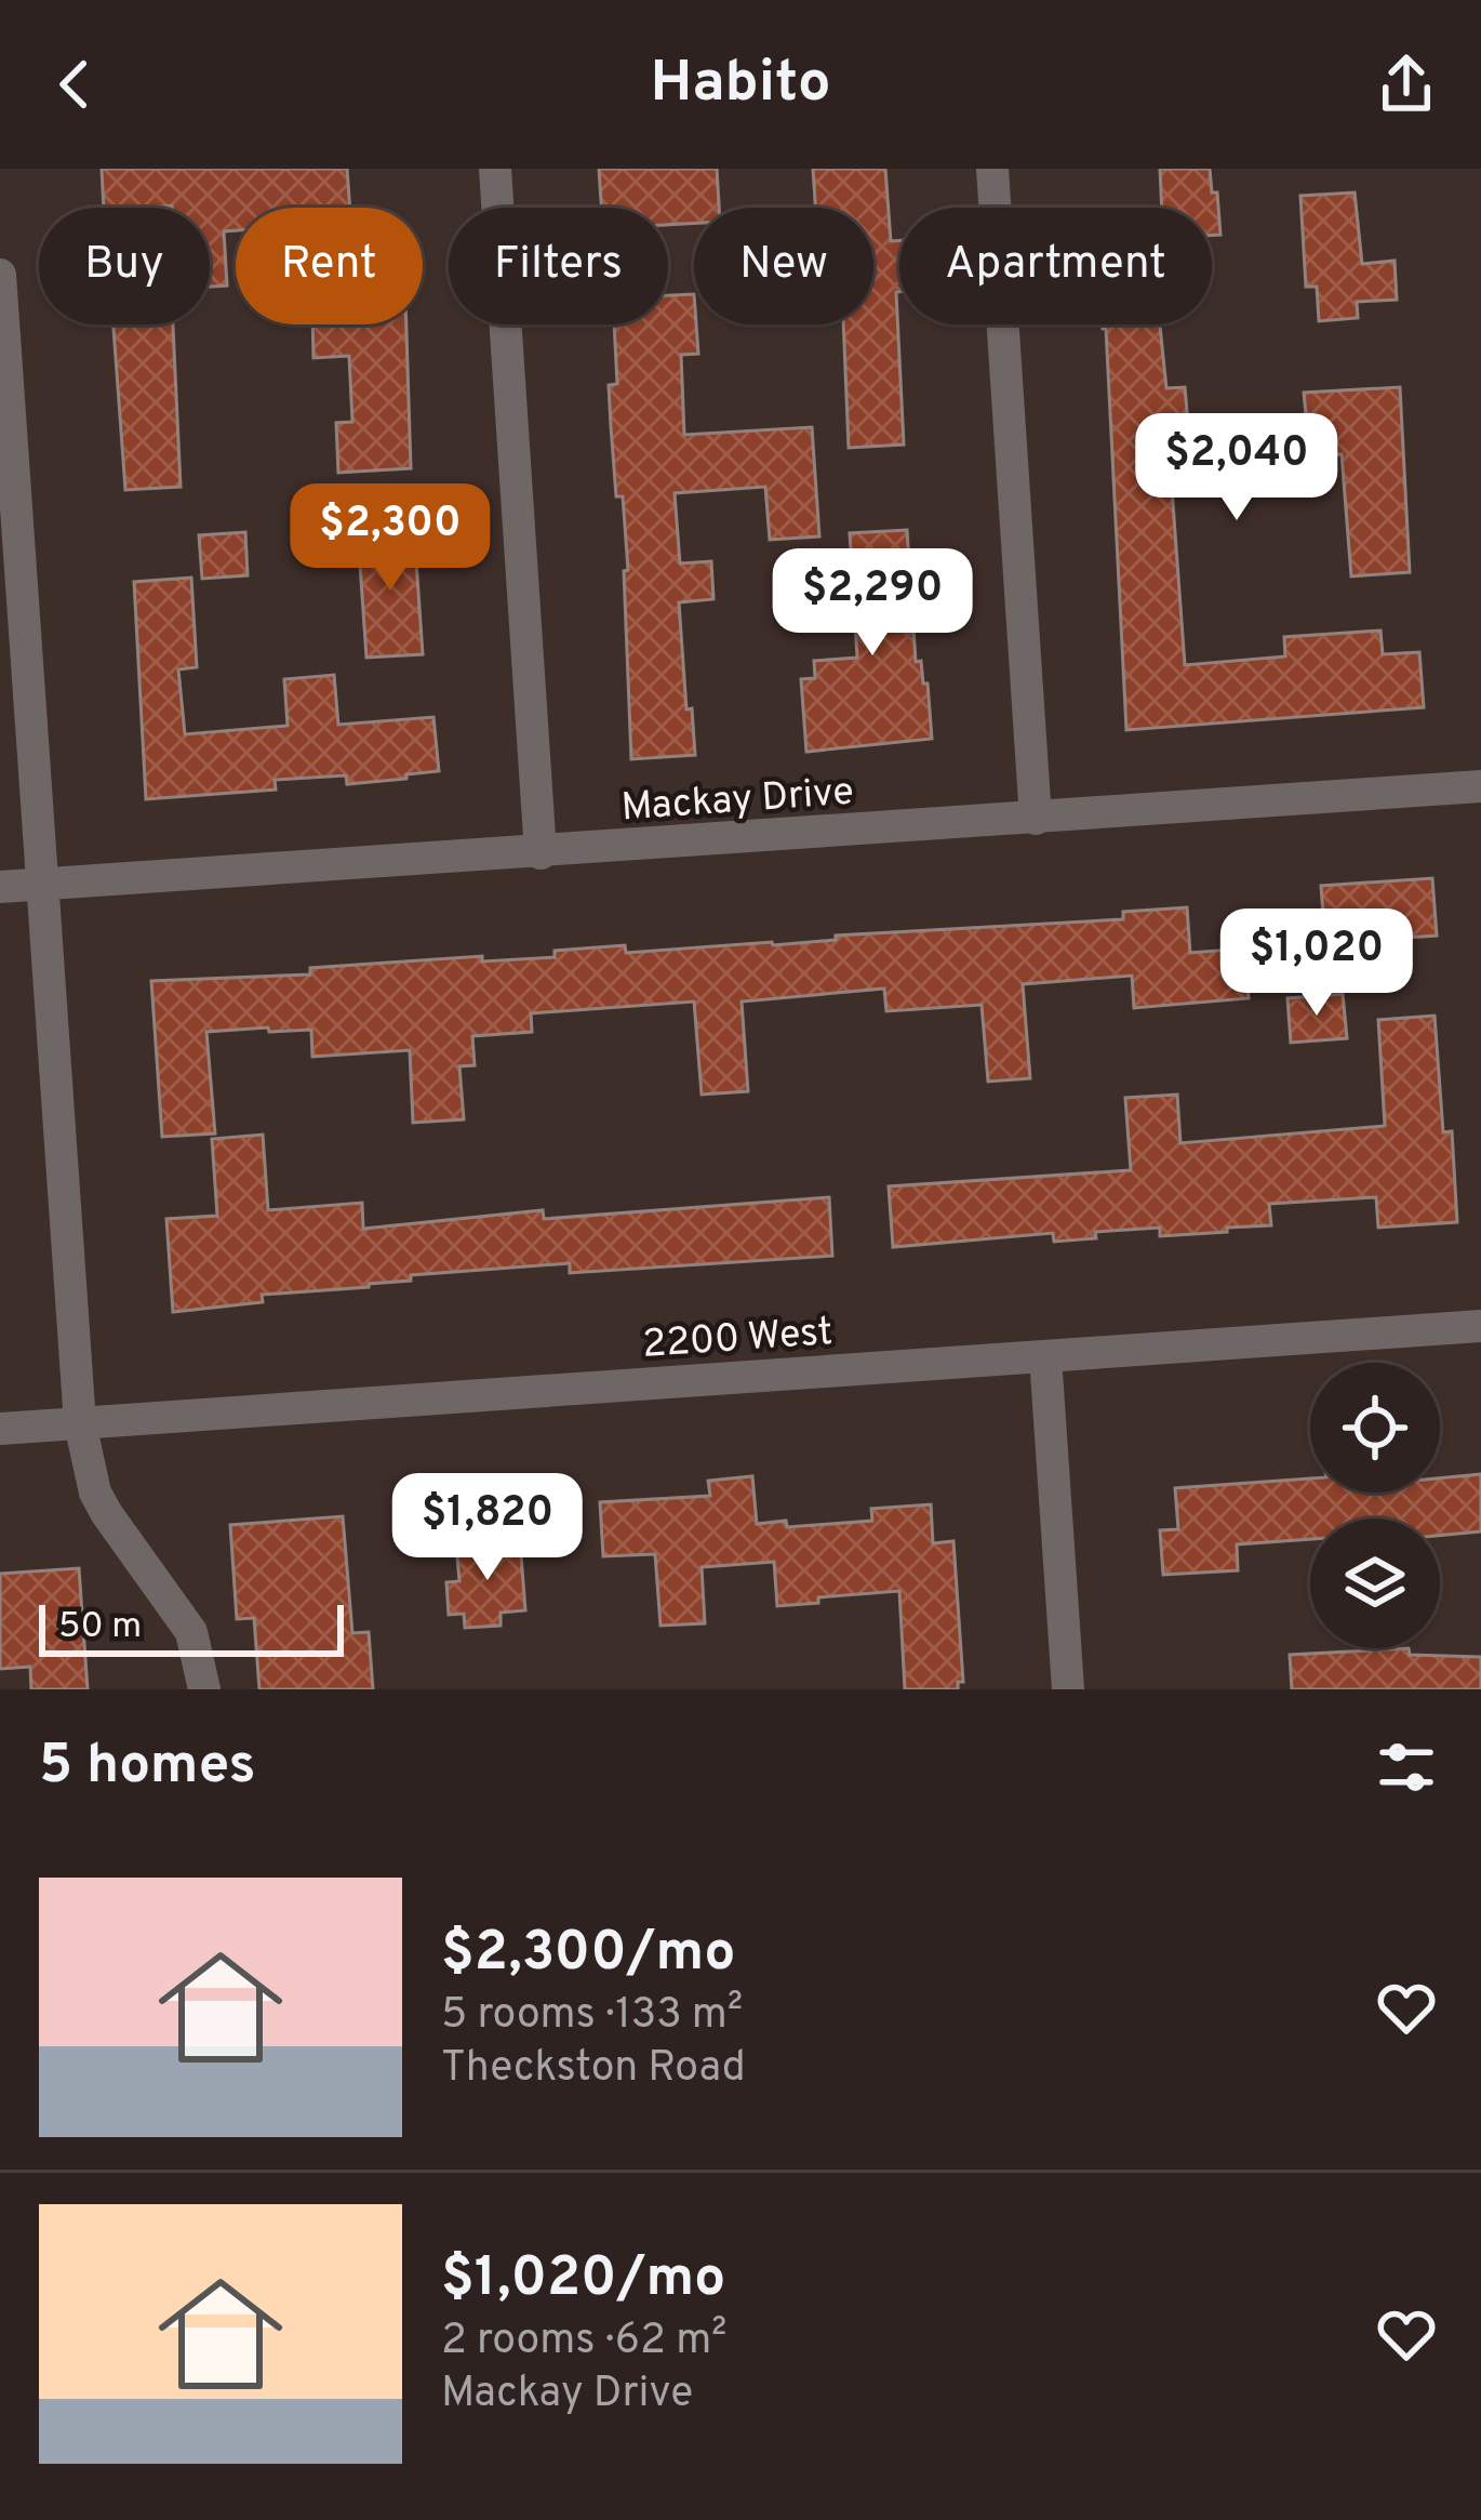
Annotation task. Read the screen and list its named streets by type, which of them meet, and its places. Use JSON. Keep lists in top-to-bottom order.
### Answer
{
  "streets": {
    "street": ["Mackay Drive", "2200 West"]
  },
  "scale_bar": "50 m",
  "page": {
    "header": "Habito",
    "chip": [
      "Buy",
      "Rent",
      "Filters",
      "New",
      "Apartment"
    ],
    "price": [
      "$2,040",
      "$2,300",
      "$2,290",
      "$1,020",
      "$1,820"
    ],
    "scale": "50 m",
    "heading": "5 homes",
    "list": [
      {
        "name": "$2,300/mo",
        "note": "5 rooms · 133 m² · Theckston Road"
      },
      {
        "name": "$1,020/mo",
        "note": "2 rooms · 62 m² · Mackay Drive"
      }
    ]
  }
}
